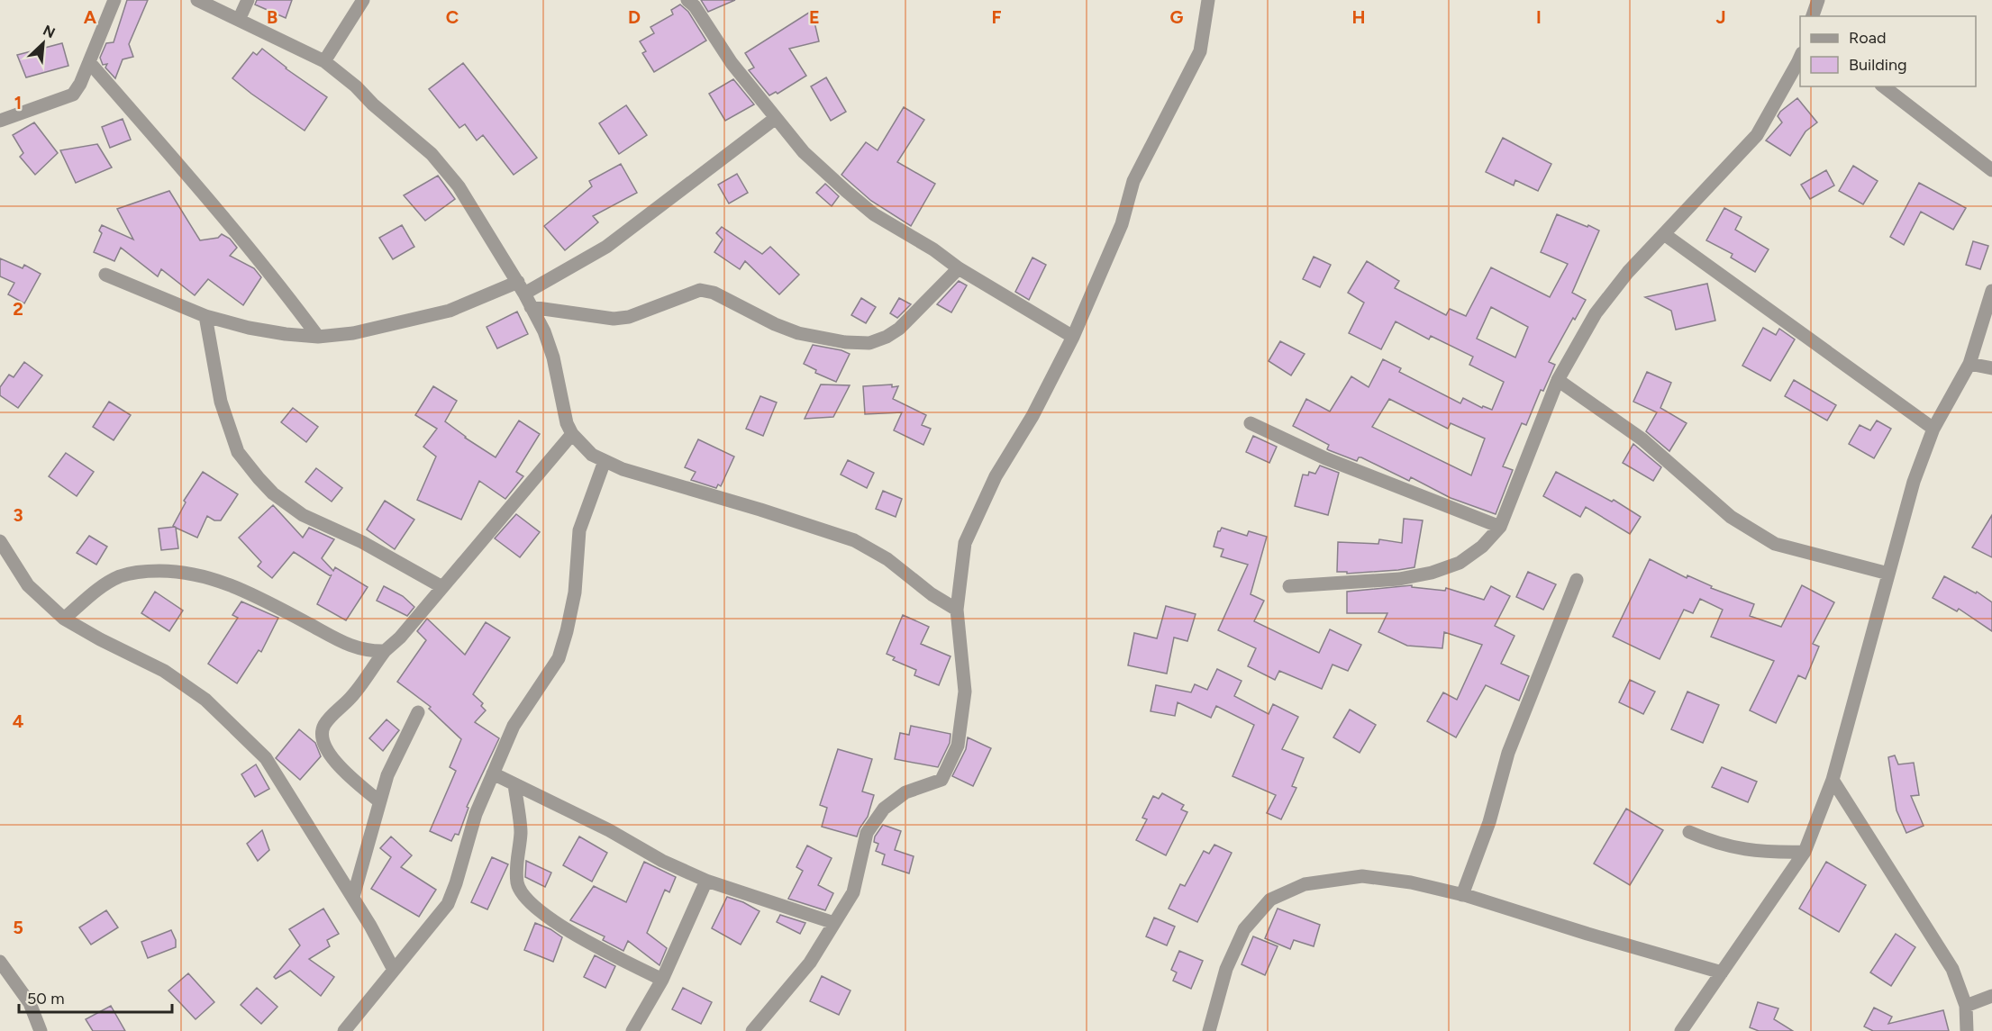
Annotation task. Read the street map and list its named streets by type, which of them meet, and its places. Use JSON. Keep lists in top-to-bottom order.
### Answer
{
  "legend": ["Road", "Building"],
  "scale_bar": "50 m",
  "north": "top right",
  "grid": {
    "columns": [
      "A",
      "B",
      "C",
      "D",
      "E",
      "F",
      "G",
      "H",
      "I",
      "J"
    ],
    "rows": [
      "1",
      "2",
      "3",
      "4",
      "5"
    ]
  }
}
